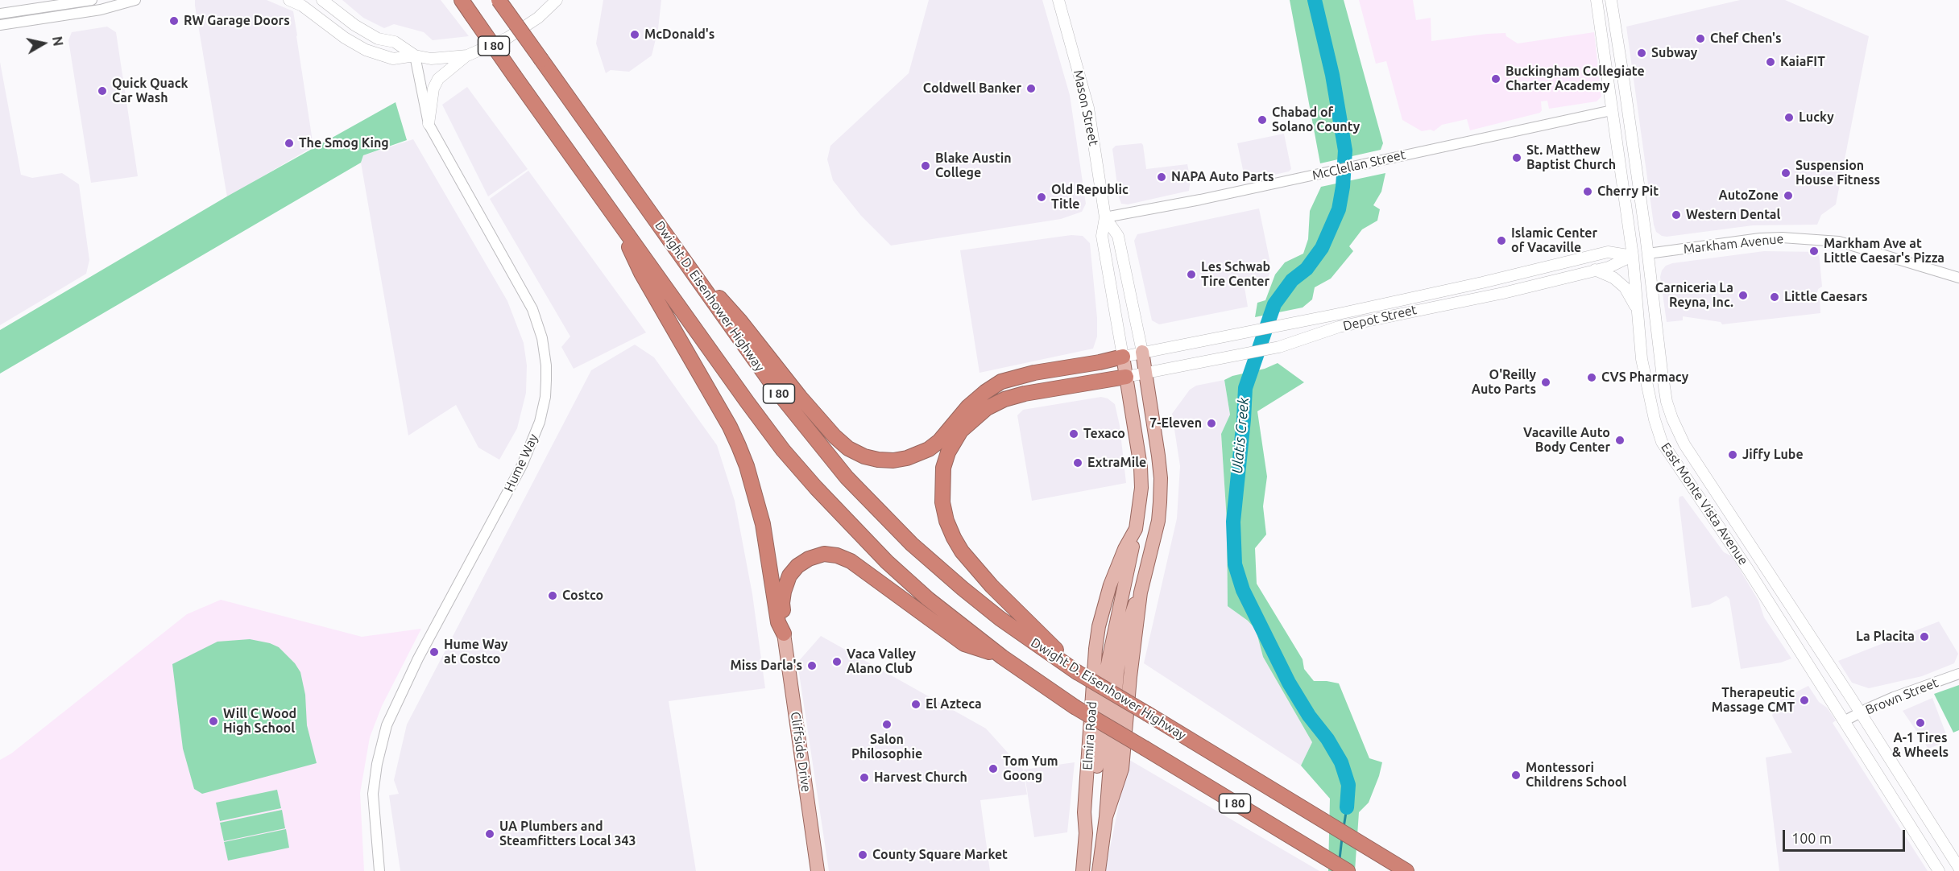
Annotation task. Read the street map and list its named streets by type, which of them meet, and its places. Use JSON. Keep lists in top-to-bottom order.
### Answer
{
  "streets": {
    "highway": ["I 80", "Dwight D. Eisenhower Highway"],
    "main road": [
      "Mason Street",
      "Depot Street",
      "East Monte Vista Avenue",
      "Elmira Road",
      "Cliffside Drive"
    ],
    "street": [
      "McClellan Street",
      "Markham Avenue",
      "Hume Way",
      "Brown Street"
    ]
  },
  "crossings": [
    ["Mason Street", "McClellan Street"],
    ["Mason Street", "Depot Street"],
    ["Mason Street", "Elmira Road"],
    ["McClellan Street", "East Monte Vista Avenue"],
    ["Markham Avenue", "Depot Street"],
    ["Markham Avenue", "East Monte Vista Avenue"],
    ["Depot Street", "East Monte Vista Avenue"],
    ["Depot Street", "Elmira Road"],
    ["East Monte Vista Avenue", "Brown Street"]
  ],
  "water": ["Ulatis Creek"],
  "places": [
    "RW Garage Doors",
    "McDonald's",
    "Chef Chen's",
    "Subway",
    "KaiaFIT",
    "Buckingham Collegiate Charter Academy",
    "Coldwell Banker",
    "Quick Quack Car Wash",
    "Lucky",
    "Chabad of Solano County",
    "The Smog King",
    "St. Matthew Baptist Church",
    "Blake Austin College",
    "Suspension House Fitness",
    "NAPA Auto Parts",
    "Cherry Pit",
    "AutoZone",
    "Old Republic Title",
    "Western Dental",
    "Islamic Center of Vacaville",
    "Markham Ave at Little Caesar's Pizza",
    "Les Schwab Tire Center",
    "Carniceria La Reyna, Inc.",
    "Little Caesars",
    "CVS Pharmacy",
    "O'Reilly Auto Parts",
    "7-Eleven",
    "Texaco",
    "Vacaville Auto Body Center",
    "Jiffy Lube",
    "ExtraMile",
    "Costco",
    "La Placita",
    "Hume Way at Costco",
    "Vaca Valley Alano Club",
    "Miss Darla's",
    "Therapeutic Massage CMT",
    "El Azteca",
    "Will C Wood High School",
    "A-1 Tires & Wheels",
    "Salon Philosophie",
    "Tom Yum Goong",
    "Montessori Childrens School",
    "Harvest Church",
    "UA Plumbers and Steamfitters Local 343",
    "County Square Market"
  ],
  "scale_bar": "100 m",
  "north": "right"
}
